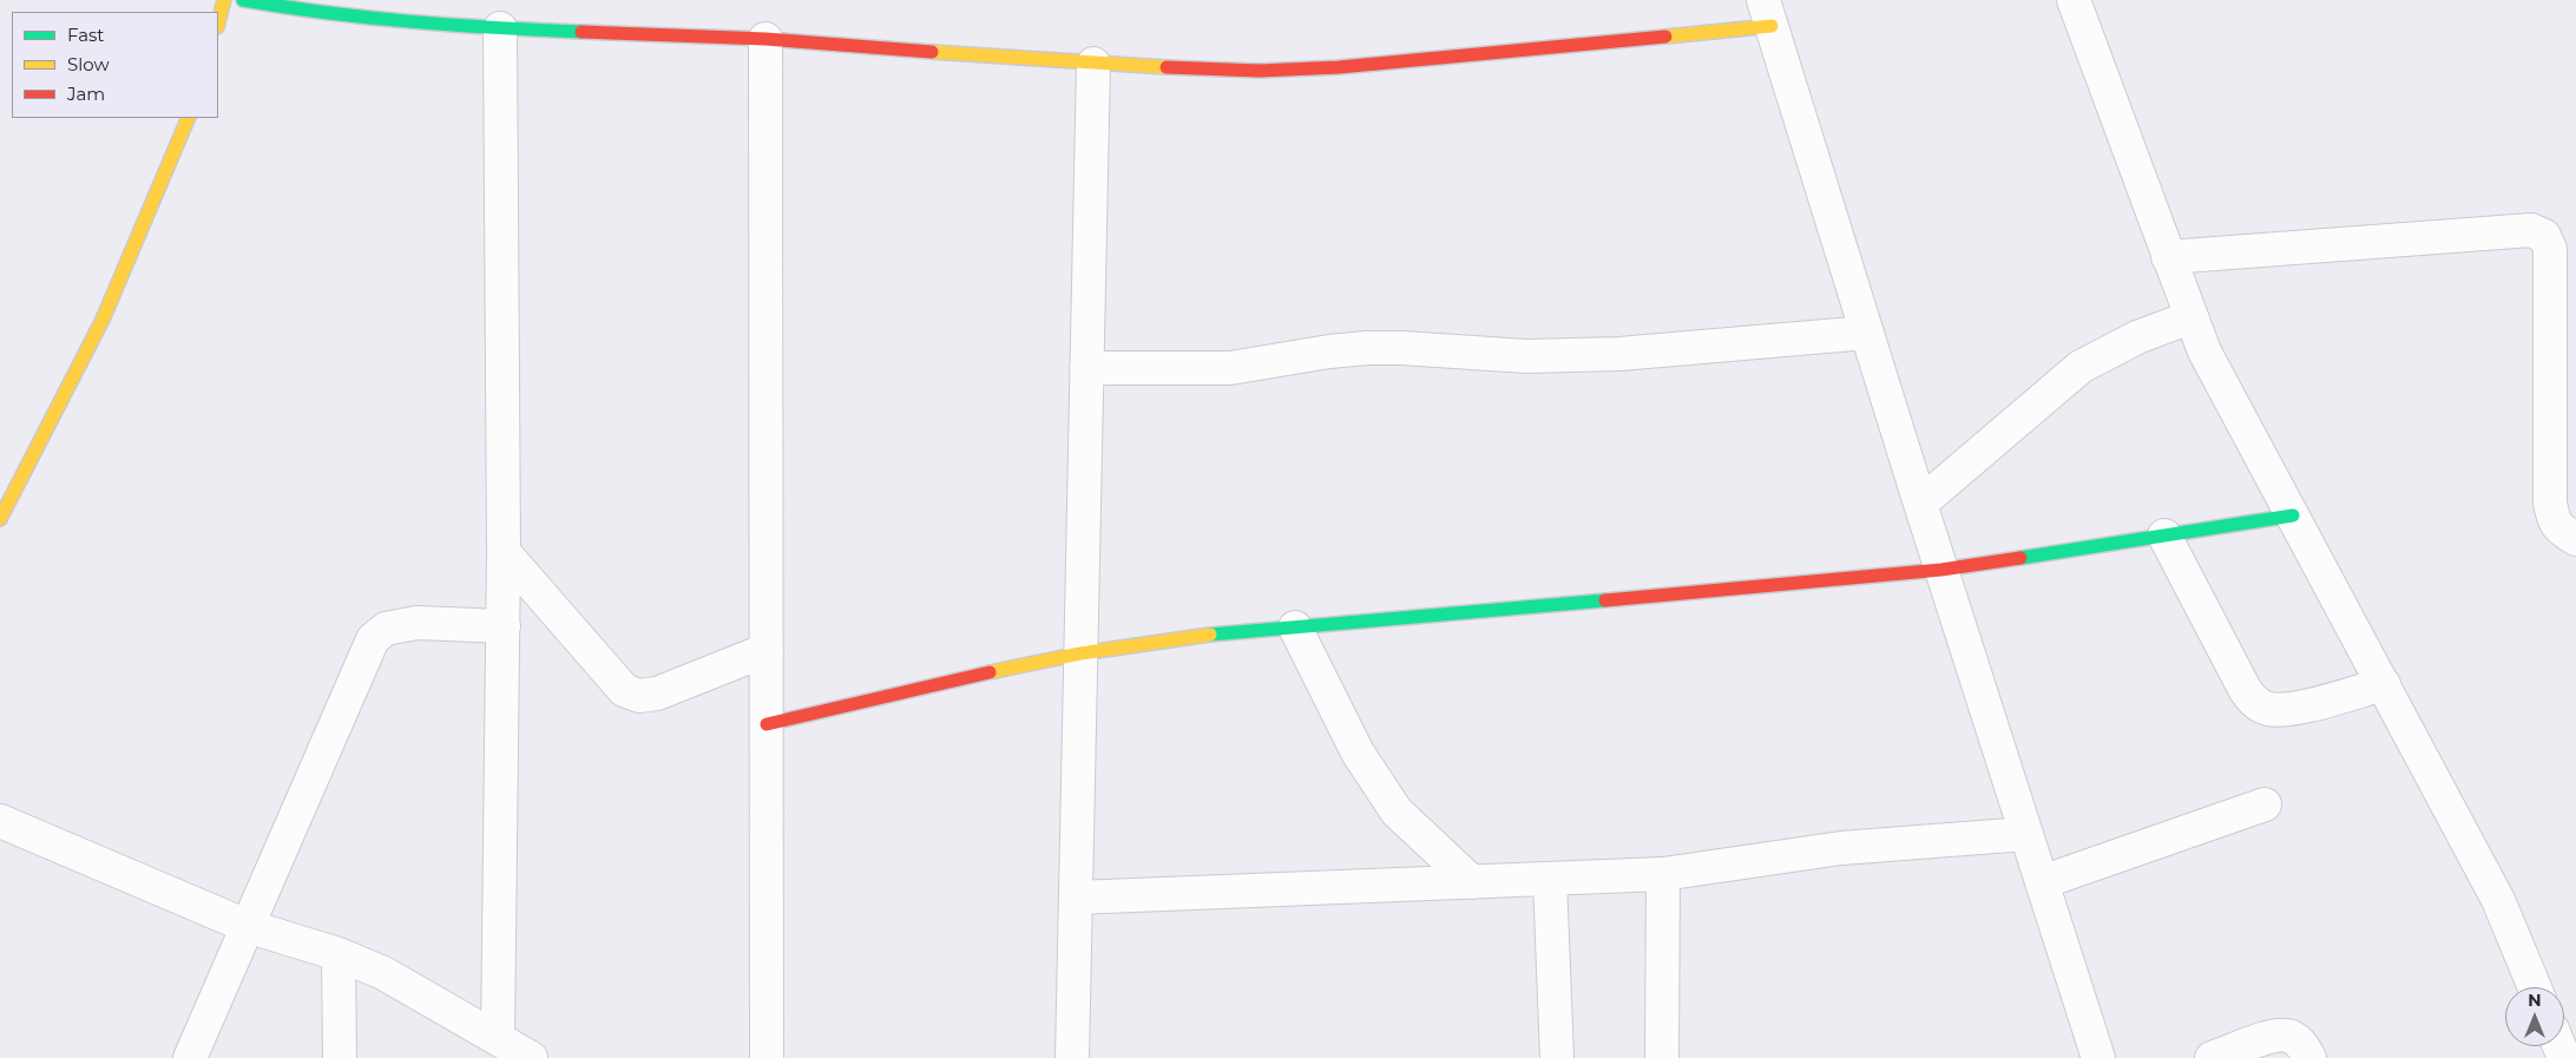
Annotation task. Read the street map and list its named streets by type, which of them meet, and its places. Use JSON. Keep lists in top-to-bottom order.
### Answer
{
  "legend": ["Fast", "Slow", "Jam"],
  "north": "top"
}
